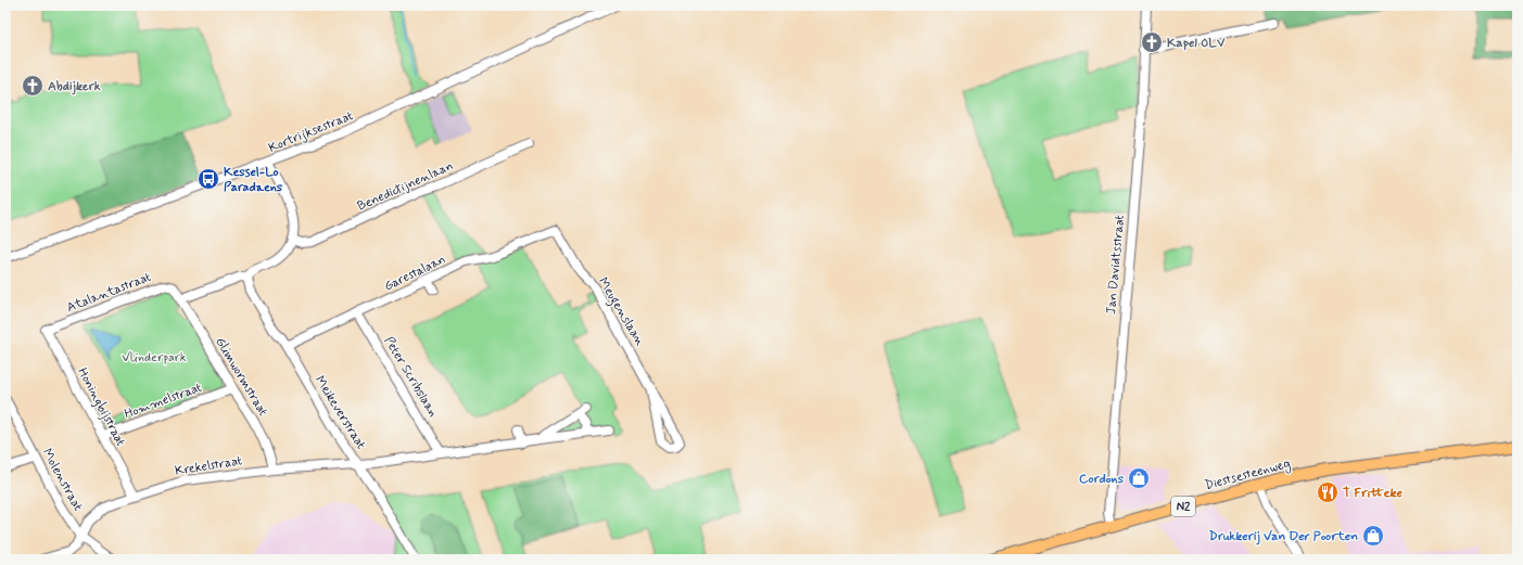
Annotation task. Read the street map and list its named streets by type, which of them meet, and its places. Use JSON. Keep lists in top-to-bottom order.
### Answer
{
  "streets": {
    "main road": ["Diestsesteenweg", "N2"],
    "street": [
      "Kortrijksestraat",
      "Benedictijnenlaan",
      "Jan Davidtsstraat",
      "Garestalaan",
      "Atalantastraat",
      "Meugenslaan",
      "Glimwormstraat",
      "Peter Scribslaan",
      "Hommelstraat",
      "Honingbijstraat",
      "Meikeverstraat",
      "Krekelstraat",
      "Molenstraat"
    ]
  },
  "crossings": [
    ["Jan Davidtsstraat", "Diestsesteenweg"],
    ["Garestalaan", "Meugenslaan"],
    ["Garestalaan", "Peter Scribslaan"],
    ["Garestalaan", "Meikeverstraat"],
    ["Atalantastraat", "Glimwormstraat"],
    ["Atalantastraat", "Honingbijstraat"],
    ["Glimwormstraat", "Hommelstraat"],
    ["Glimwormstraat", "Krekelstraat"],
    ["Peter Scribslaan", "Krekelstraat"],
    ["Hommelstraat", "Honingbijstraat"],
    ["Honingbijstraat", "Krekelstraat"],
    ["Meikeverstraat", "Krekelstraat"],
    ["Krekelstraat", "Molenstraat"]
  ],
  "parks": ["Vlinderpark"],
  "places": {
    "church": ["Kapel OLV", "Abdijkerk"],
    "bus stop": ["Kessel-Lo Paradaens"],
    "shop": ["Cordons", "Drukkerij Van Der Poorten"],
    "restaurant": ["T Fritteke"]
  }
}
